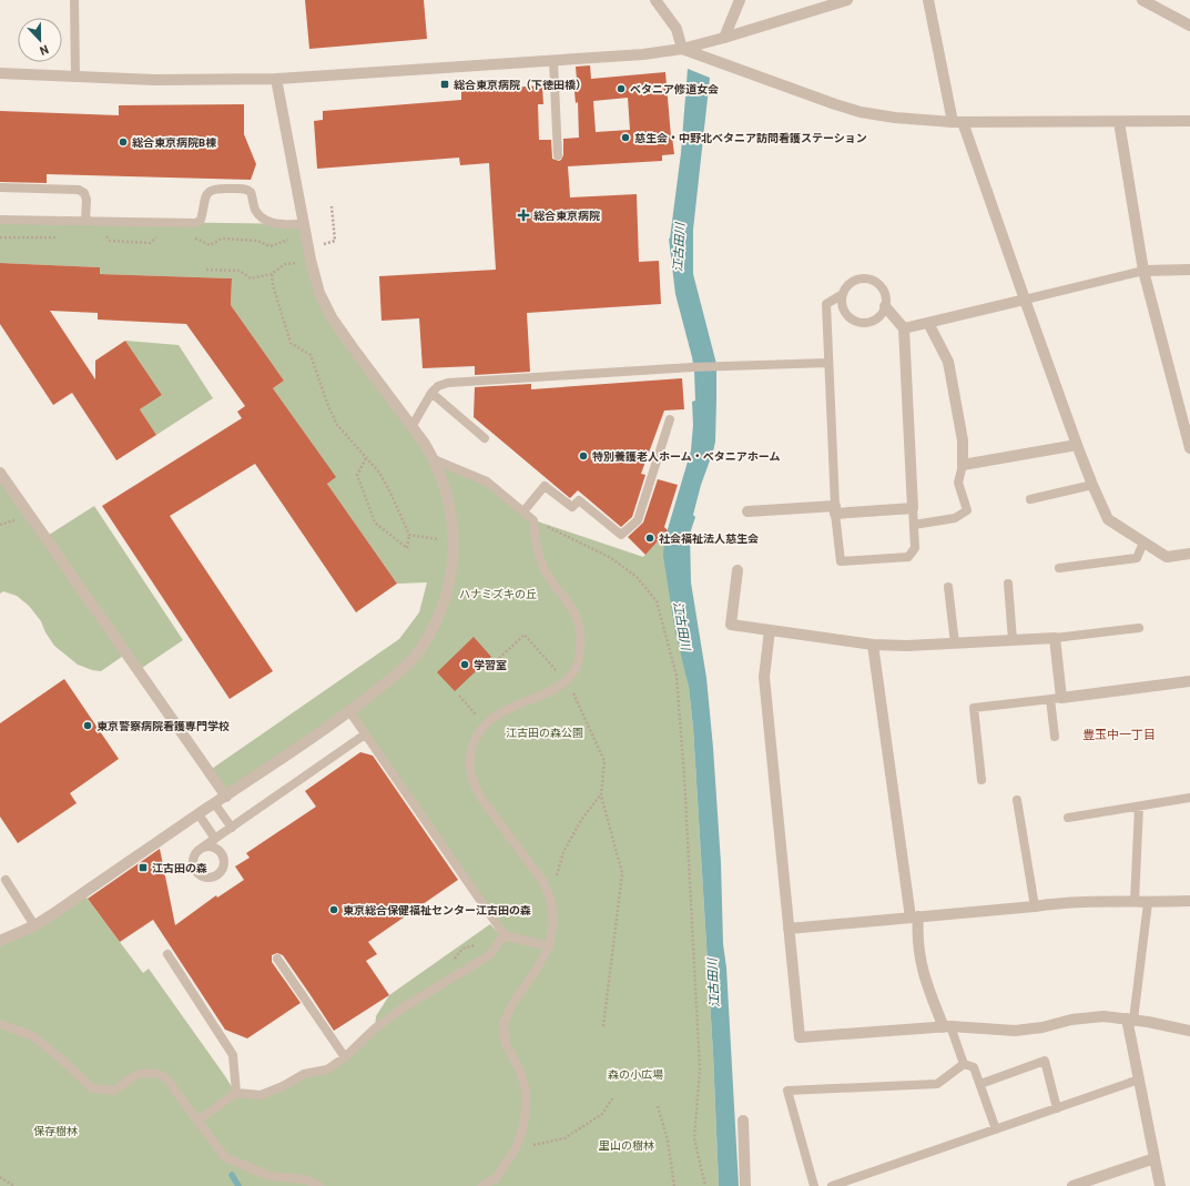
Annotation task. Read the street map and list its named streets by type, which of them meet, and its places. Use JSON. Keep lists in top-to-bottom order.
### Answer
{
  "districts": ["豊玉中一丁目"],
  "water": ["江古田川"],
  "parks": [
    "ハナミズキの丘",
    "江古田の森公園",
    "森の小広場",
    "保存樹林",
    "里山の樹林"
  ],
  "places": {
    "transit": ["総合東京病院（下徳田橋）", "江古田の森"],
    "other": [
      "ベタニア修道女会",
      "慈生会・中野北ベタニア訪問看護ステーション",
      "総合東京病院B棟",
      "特別養護老人ホーム・ベタニアホーム",
      "社会福祉法人慈生会",
      "学習室",
      "東京警察病院看護専門学校",
      "東京総合保健福祉センター江古田の森"
    ],
    "health": ["総合東京病院"]
  },
  "north": "bottom"
}
